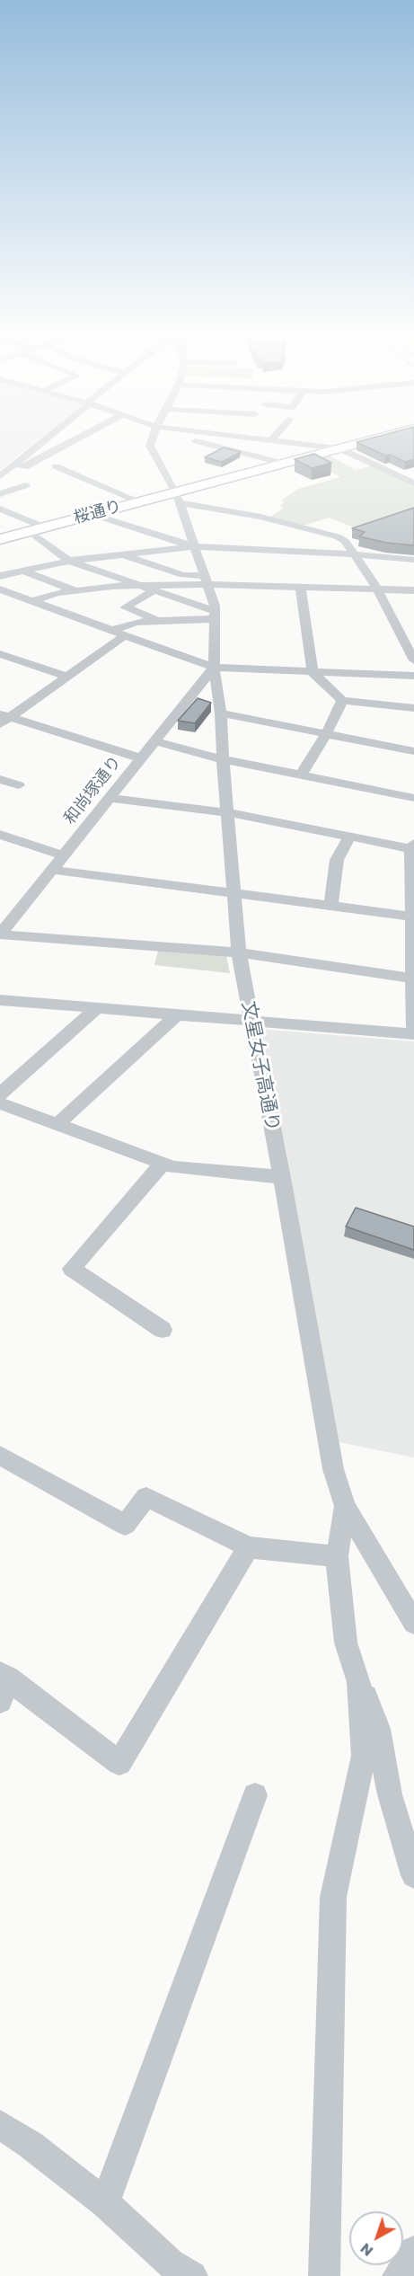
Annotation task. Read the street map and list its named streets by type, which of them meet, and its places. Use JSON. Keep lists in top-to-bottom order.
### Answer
{
  "streets": {
    "highway": ["桜通り"],
    "street": ["和尚塚通り", "文星女子高通り"]
  },
  "crossings": [
    ["桜通り", "文星女子高通り"],
    ["和尚塚通り", "文星女子高通り"]
  ],
  "north": "bottom left"
}
